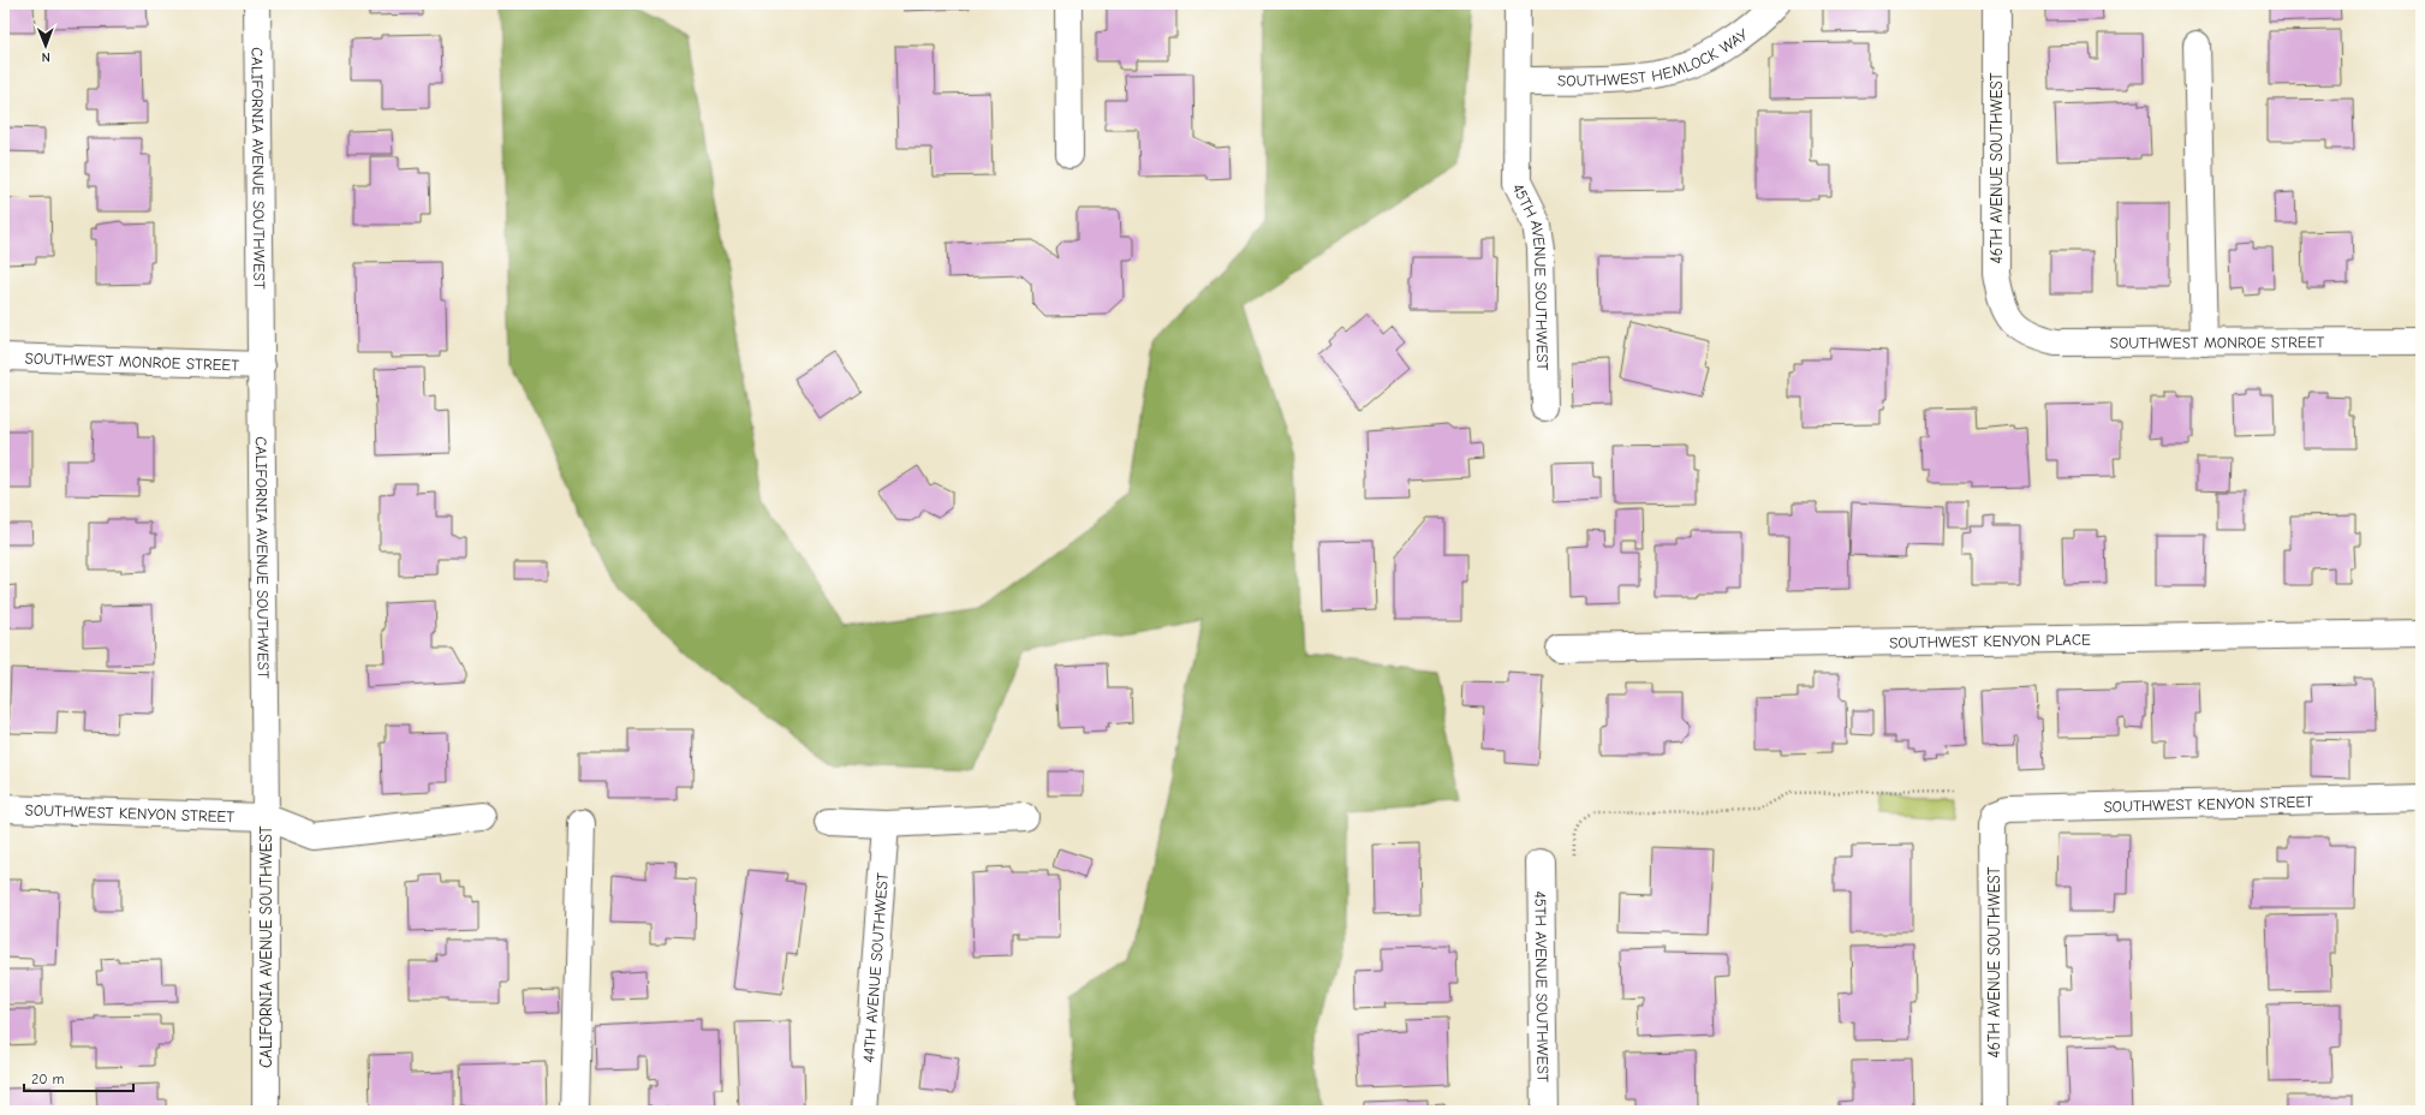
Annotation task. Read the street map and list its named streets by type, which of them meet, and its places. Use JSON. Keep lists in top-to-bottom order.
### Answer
{
  "streets": {
    "street": [
      "SOUTHWEST HEMLOCK WAY",
      "CALIFORNIA AVENUE SOUTHWEST",
      "46TH AVENUE SOUTHWEST",
      "45TH AVENUE SOUTHWEST",
      "SOUTHWEST MONROE STREET",
      "SOUTHWEST KENYON PLACE",
      "SOUTHWEST KENYON STREET",
      "44TH AVENUE SOUTHWEST"
    ]
  },
  "crossings": [
    ["SOUTHWEST HEMLOCK WAY", "45TH AVENUE SOUTHWEST"],
    ["CALIFORNIA AVENUE SOUTHWEST", "SOUTHWEST MONROE STREET"],
    ["CALIFORNIA AVENUE SOUTHWEST", "SOUTHWEST KENYON STREET"],
    ["46TH AVENUE SOUTHWEST", "SOUTHWEST MONROE STREET"],
    ["46TH AVENUE SOUTHWEST", "SOUTHWEST KENYON STREET"]
  ],
  "scale_bar": "20 m",
  "north": "bottom"
}
